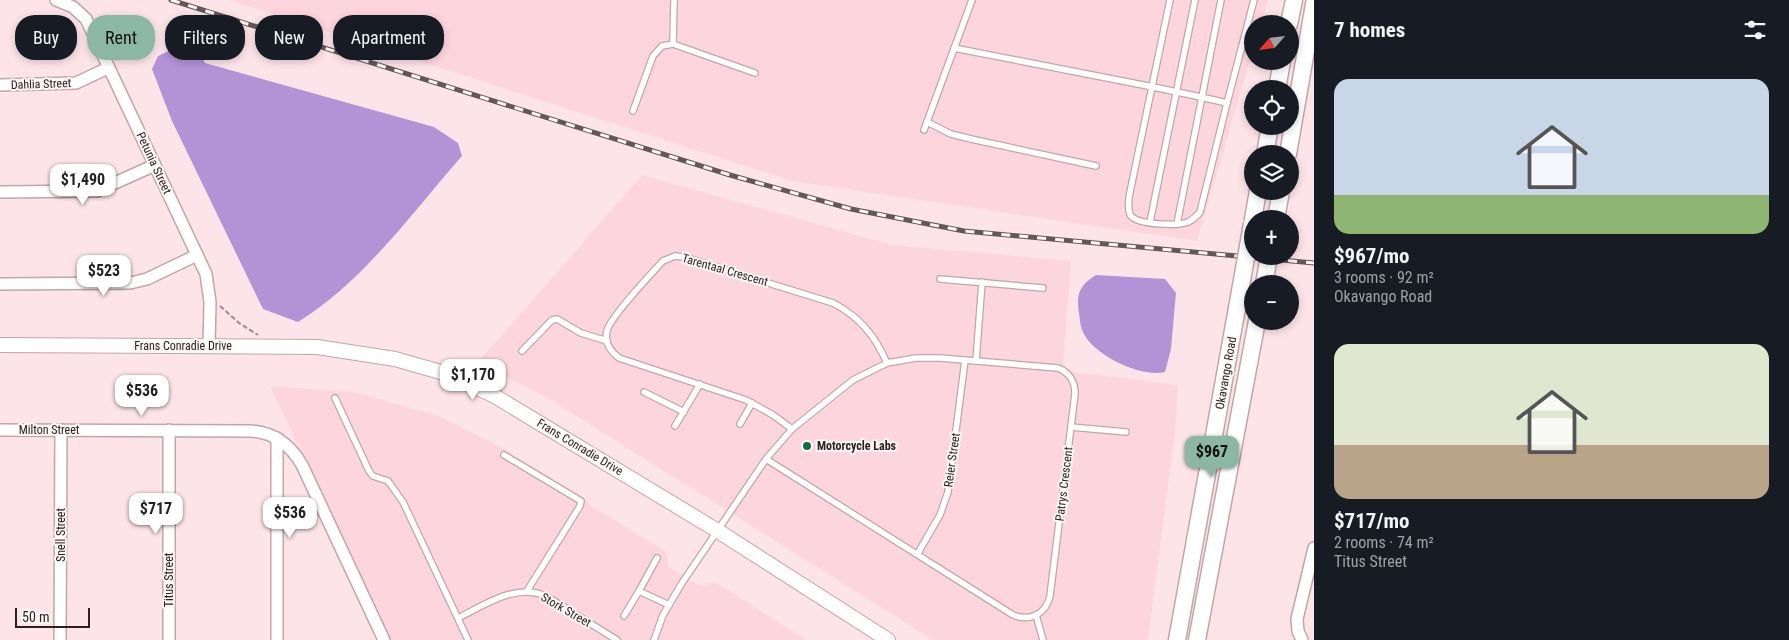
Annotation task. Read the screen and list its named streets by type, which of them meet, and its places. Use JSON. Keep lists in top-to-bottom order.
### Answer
{
  "streets": {
    "main road": ["Okavango Road"],
    "street": [
      "Dahlia Street",
      "Petunia Street",
      "Frans Conradie Drive",
      "Milton Street",
      "Snell Street",
      "Titus Street"
    ],
    "lane": [
      "Tarentaal Crescent",
      "Reier Street",
      "Patrys Crescent",
      "Stork Street"
    ]
  },
  "crossings": [
    ["Dahlia Street", "Petunia Street"],
    ["Petunia Street", "Frans Conradie Drive"],
    ["Tarentaal Crescent", "Patrys Crescent"],
    ["Frans Conradie Drive", "Patrys Crescent"],
    ["Milton Street", "Snell Street"],
    ["Milton Street", "Titus Street"],
    ["Reier Street", "Patrys Crescent"]
  ],
  "places": ["Motorcycle Labs"],
  "scale_bar": "50 m",
  "north": "bottom left",
  "page": {
    "heading": "7 homes",
    "map_buttons": ["+", "−"],
    "chip": [
      "Buy",
      "Rent",
      "Filters",
      "New",
      "Apartment"
    ],
    "list": [
      {
        "name": "$967/mo",
        "note": "3 rooms · 92 m² · Okavango Road"
      },
      {
        "name": "$717/mo",
        "note": "2 rooms · 74 m² · Titus Street"
      }
    ],
    "price": [
      "$1,490",
      "$523",
      "$1,170",
      "$536",
      "$967",
      "$717",
      "$536"
    ],
    "scale": "50 m"
  }
}
